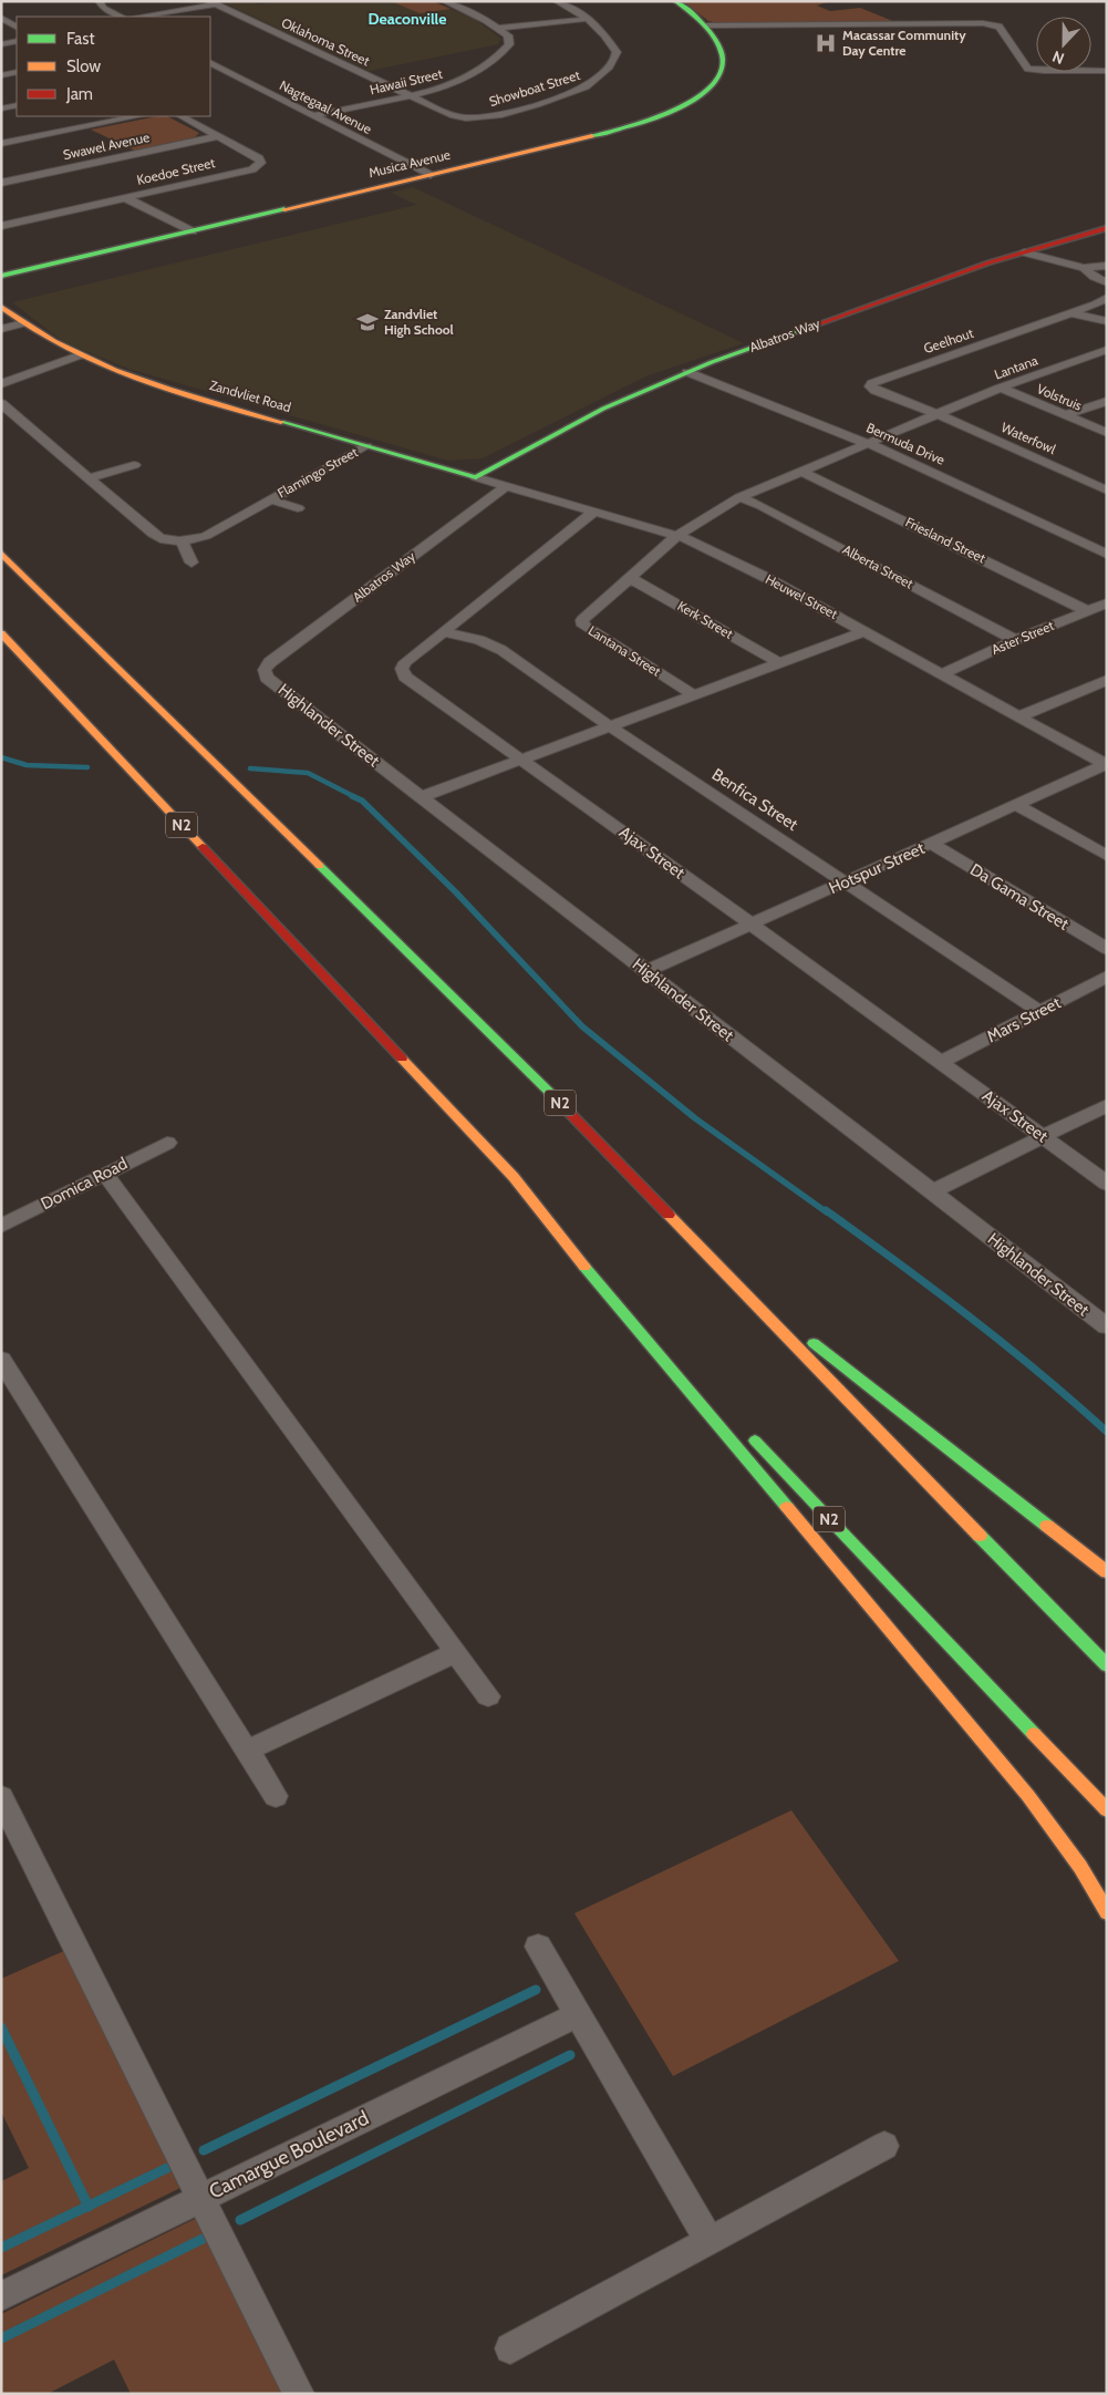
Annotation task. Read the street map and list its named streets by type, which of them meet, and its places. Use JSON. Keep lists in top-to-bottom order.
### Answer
{
  "streets": {
    "main road": [
      "Musica Avenue",
      "Albatros Way",
      "Zandvliet Road",
      "N2"
    ],
    "street": [
      "Oklahoma Street",
      "Hawaii Street",
      "Showboat Street",
      "Nagtegaal Avenue",
      "Swawel Avenue",
      "Koedoe Street",
      "Geelhout",
      "Lantana",
      "Volstruis",
      "Waterfowl",
      "Bermuda Drive",
      "Flamingo Street",
      "Friesland Street",
      "Alberta Street",
      "Heuwel Street",
      "Kerk Street",
      "Aster Street",
      "Lantana Street",
      "Highlander Street",
      "Benfica Street",
      "Ajax Street",
      "Hotspur Street",
      "Da Gama Street",
      "Mars Street",
      "Domica Road",
      "Camargue Boulevard"
    ]
  },
  "crossings": [
    ["Oklahoma Street", "Hawaii Street"],
    ["Oklahoma Street", "Showboat Street"],
    ["Hawaii Street", "Nagtegaal Avenue"],
    ["Nagtegaal Avenue", "Musica Avenue"],
    ["Swawel Avenue", "Koedoe Street"],
    ["Albatros Way", "Zandvliet Road"],
    ["Albatros Way", "Bermuda Drive"],
    ["Albatros Way", "Heuwel Street"],
    ["Albatros Way", "Highlander Street"],
    ["Geelhout", "Lantana"],
    ["Geelhout", "Waterfowl"],
    ["Lantana", "Volstruis"],
    ["Lantana", "Waterfowl"],
    ["Lantana", "Bermuda Drive"],
    ["Lantana", "Friesland Street"],
    ["Lantana", "Lantana Street"],
    ["Zandvliet Road", "Flamingo Street"],
    ["Zandvliet Road", "Heuwel Street"],
    ["Friesland Street", "Aster Street"],
    ["Friesland Street", "Lantana Street"],
    ["Alberta Street", "Aster Street"],
    ["Alberta Street", "Lantana Street"],
    ["Heuwel Street", "Aster Street"],
    ["Heuwel Street", "Lantana Street"],
    ["Heuwel Street", "Ajax Street"],
    ["Heuwel Street", "Hotspur Street"],
    ["Kerk Street", "Lantana Street"],
    ["Highlander Street", "Hotspur Street"],
    ["Benfica Street", "Ajax Street"],
    ["Benfica Street", "Hotspur Street"],
    ["Benfica Street", "Mars Street"],
    ["Ajax Street", "Hotspur Street"],
    ["Ajax Street", "Mars Street"],
    ["Hotspur Street", "Da Gama Street"]
  ],
  "districts": ["Deaconville"],
  "places": {
    "hospital": ["Macassar Community Day Centre"],
    "school or university": ["Zandvliet High School"]
  },
  "legend": ["Fast", "Slow", "Jam"],
  "north": "bottom"
}
